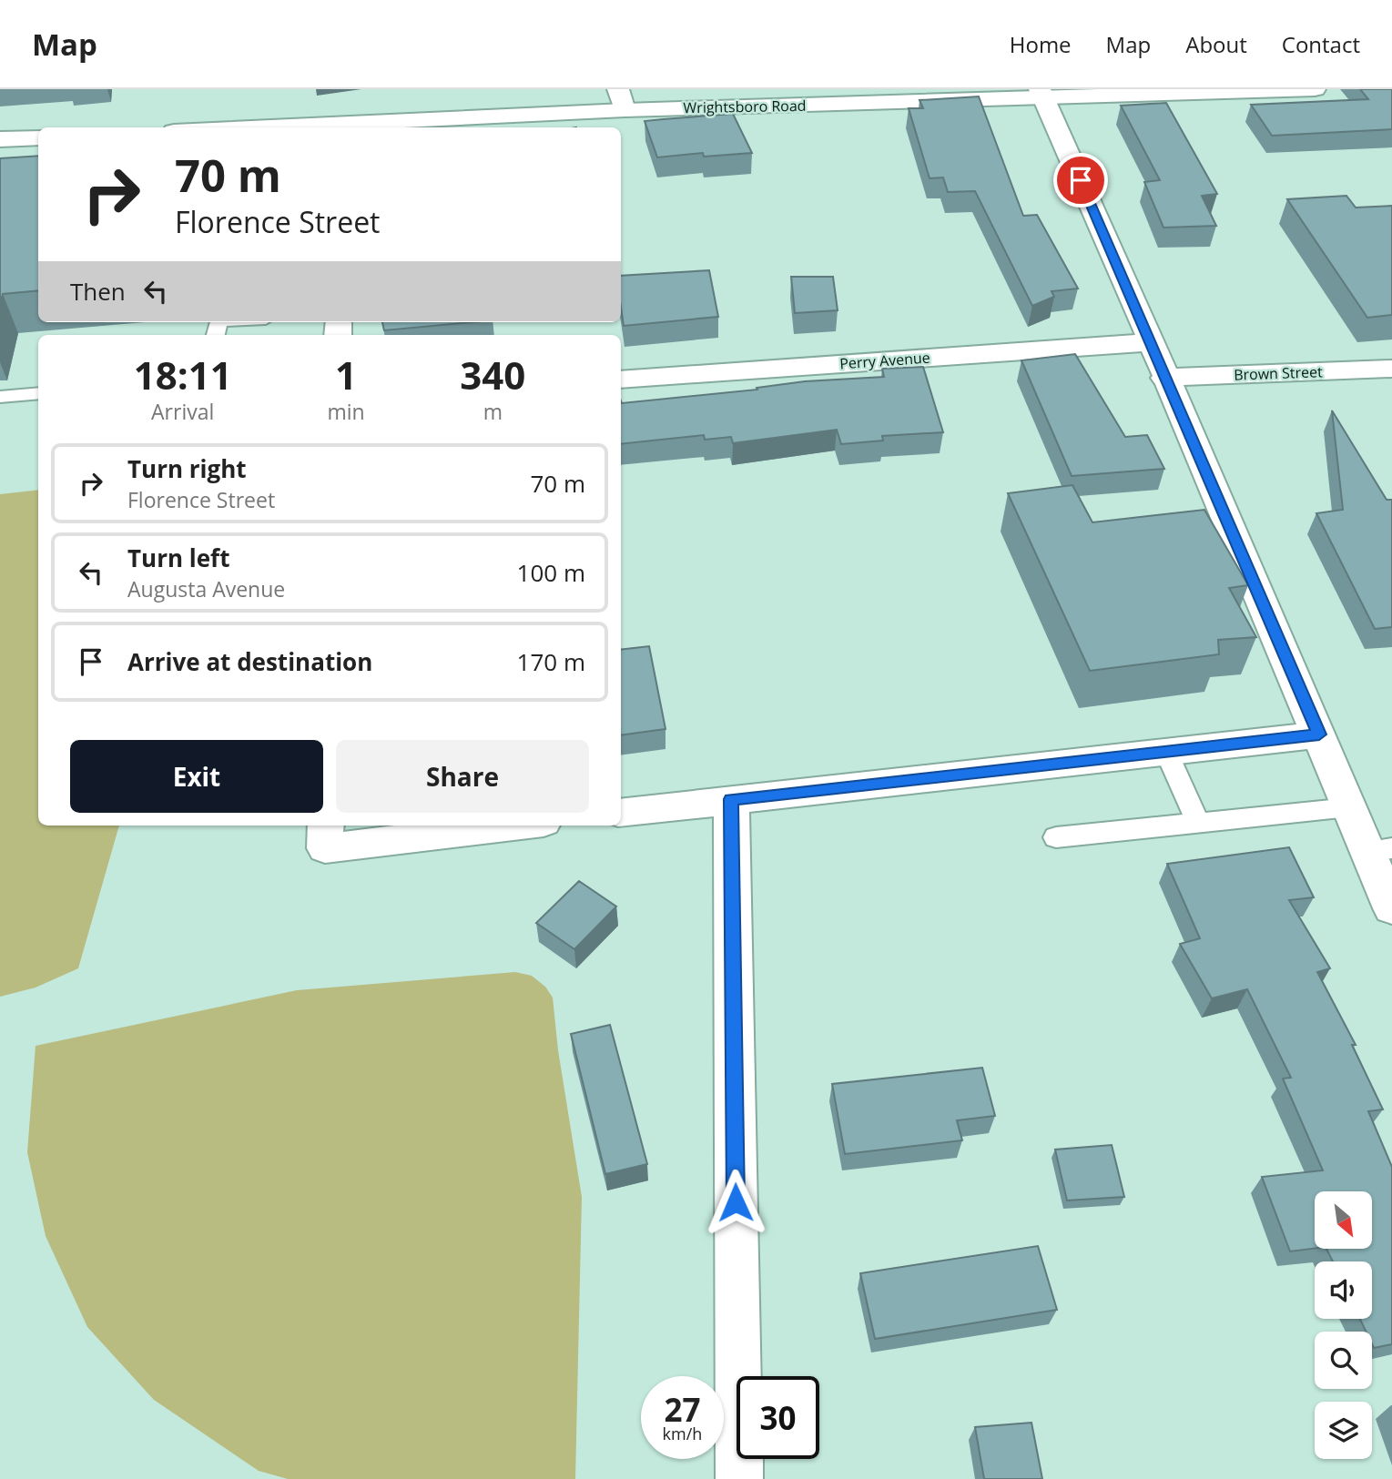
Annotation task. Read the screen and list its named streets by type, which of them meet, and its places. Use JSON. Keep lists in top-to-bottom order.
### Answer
{
  "streets": {
    "street": ["Wrightsboro Road", "Perry Avenue", "Brown Street"]
  },
  "north": "bottom right",
  "page": {
    "header": "Map",
    "nav": [
      "Home",
      "Map",
      "About",
      "Contact"
    ],
    "turn": ["70 m", "Florence Street"],
    "then": "Then",
    "eta": [
      "18:11",
      "Arrival",
      "1",
      "min",
      "340",
      "m"
    ],
    "list": [
      {
        "name": "Turn right",
        "note": "Florence Street",
        "value": "70 m"
      },
      {
        "name": "Turn left",
        "note": "Augusta Avenue",
        "value": "100 m"
      },
      {
        "name": "Arrive at destination",
        "value": "170 m"
      }
    ],
    "buttons": ["Exit", "Share"],
    "speed": "27 km/h",
    "limit": "30"
  }
}
